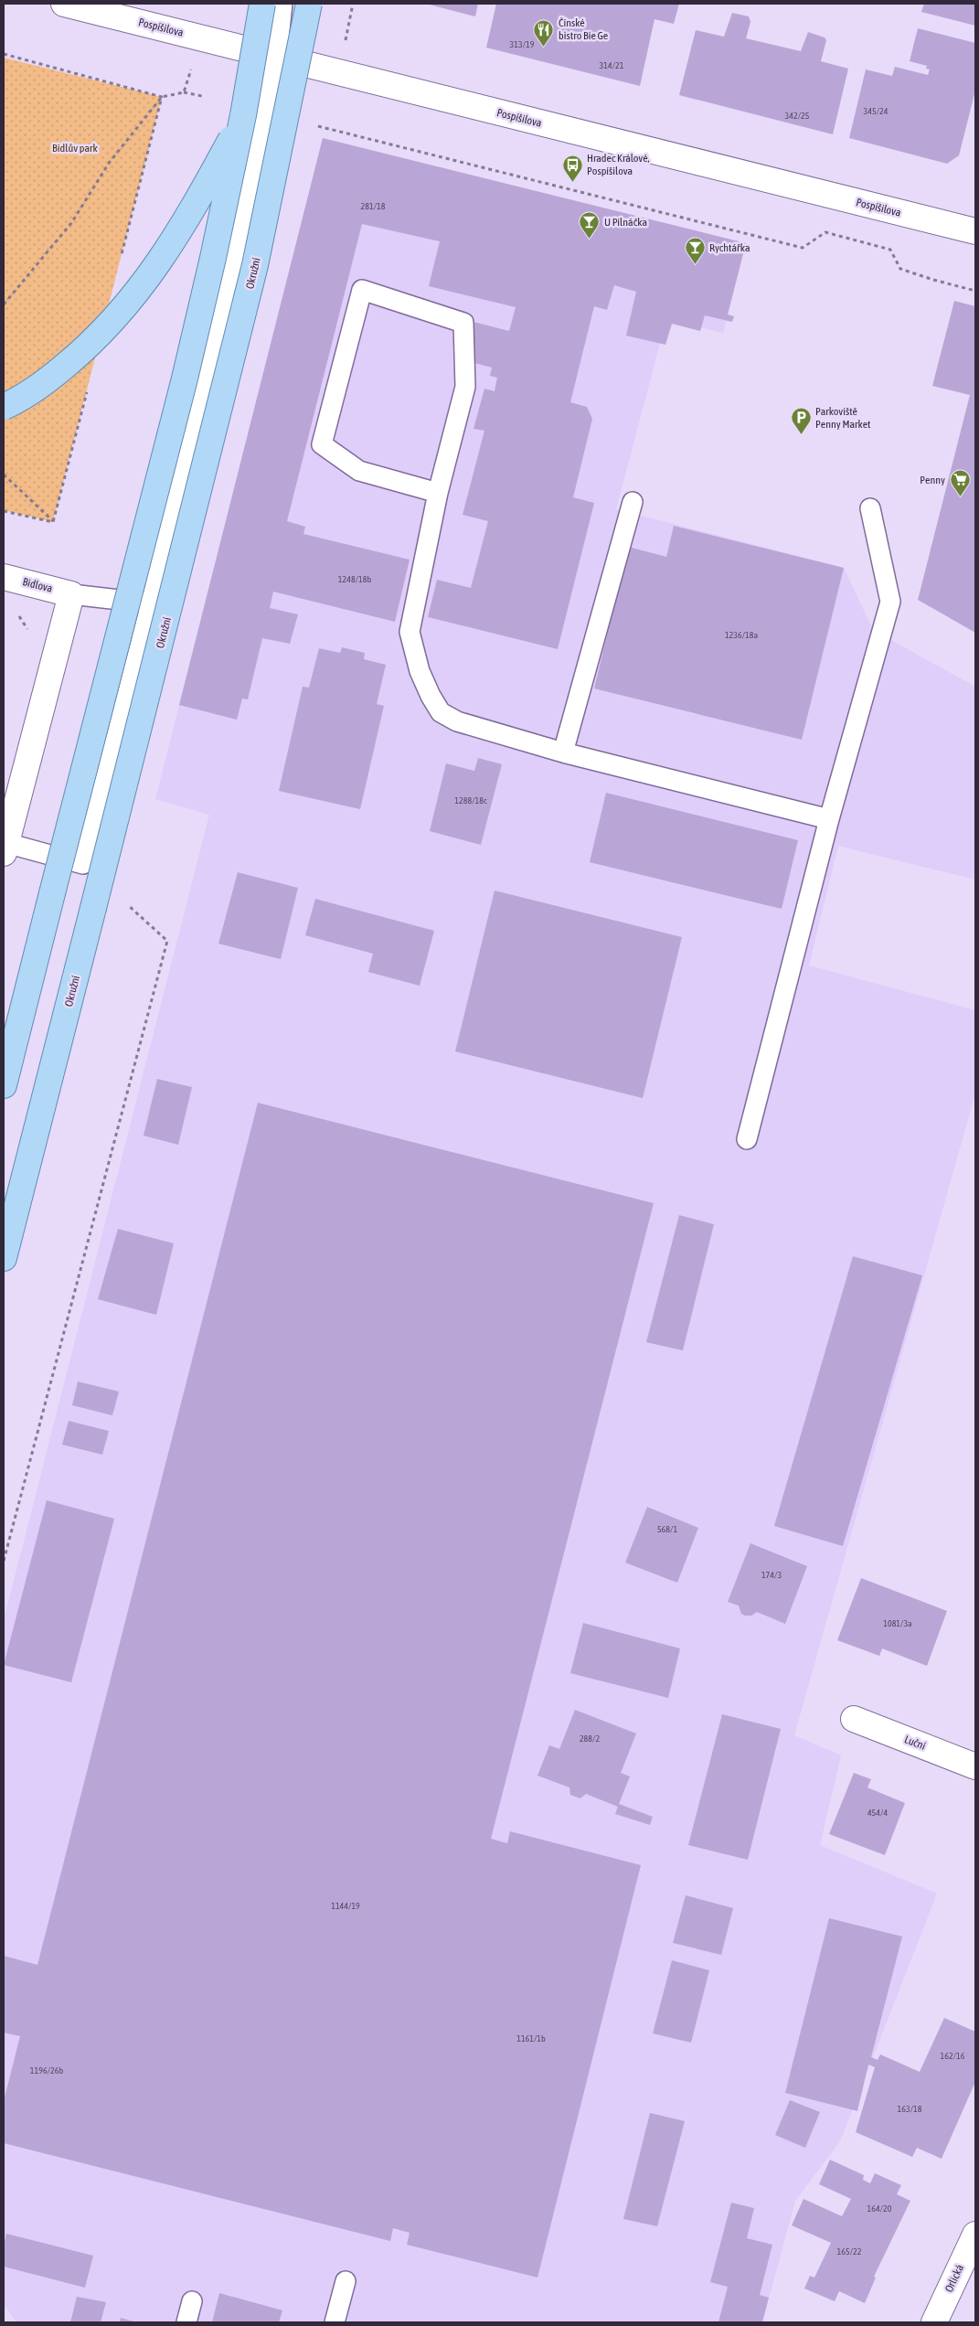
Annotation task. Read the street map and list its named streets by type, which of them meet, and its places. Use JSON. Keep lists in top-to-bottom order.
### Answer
{
  "streets": {
    "main road": ["Okružní"],
    "street": [
      "Pospíšilova",
      "Bidlova",
      "Luční",
      "Orlická"
    ]
  },
  "parks": ["Bidlův park"],
  "places": {
    "restaurant": ["Čínské bistro Bie Ge"],
    "bus stop": ["Hradec Králové, Pospíšilova"],
    "bar": ["U Pilnáčka", "Rychtářka"],
    "parking": ["Parkoviště Penny Market"],
    "supermarket": ["Penny"]
  },
  "house_numbers": [
    "313/19",
    "314/21",
    "345/24",
    "342/25",
    "281/18",
    "1248/18b",
    "1236/18a",
    "1288/18c",
    "568/1",
    "174/3",
    "1081/3a",
    "288/2",
    "454/4",
    "1144/19",
    "1161/1b",
    "162/16",
    "1196/26b",
    "163/18",
    "164/20",
    "165/22"
  ]
}
